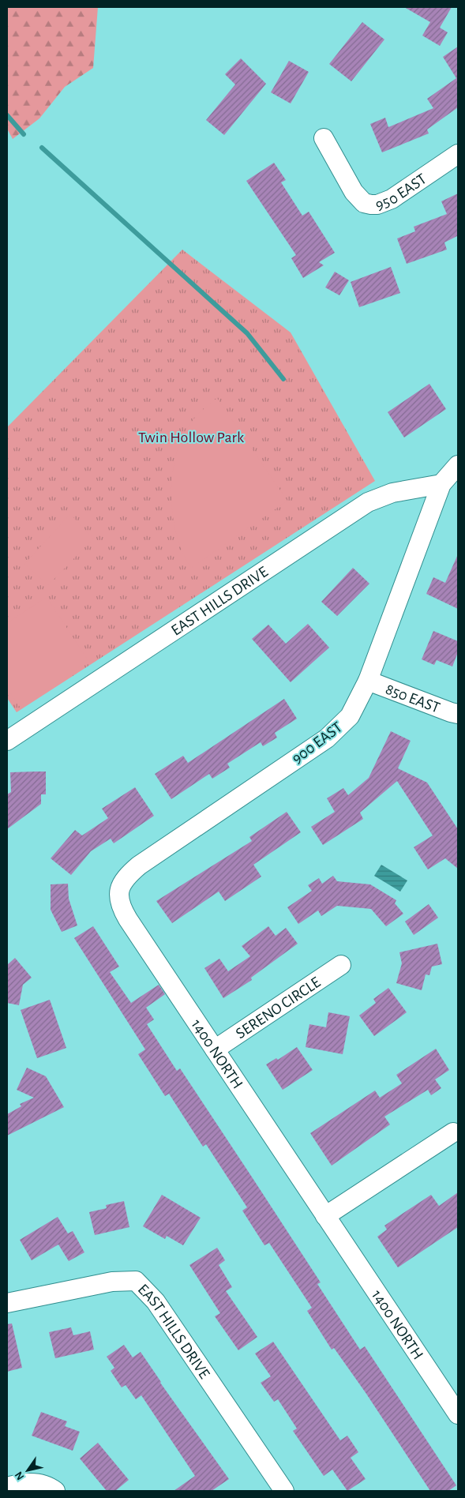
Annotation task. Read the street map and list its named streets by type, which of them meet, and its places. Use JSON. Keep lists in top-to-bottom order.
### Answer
{
  "streets": {
    "street": [
      "950 EAST",
      "EAST HILLS DRIVE",
      "850 EAST",
      "900 EAST",
      "SERENO CIRCLE",
      "1400 NORTH"
    ]
  },
  "crossings": [
    ["EAST HILLS DRIVE", "900 EAST"],
    ["850 EAST", "900 EAST"],
    ["900 EAST", "1400 NORTH"],
    ["SERENO CIRCLE", "1400 NORTH"]
  ],
  "parks": ["Twin Hollow Park"],
  "north": "bottom left"
}
